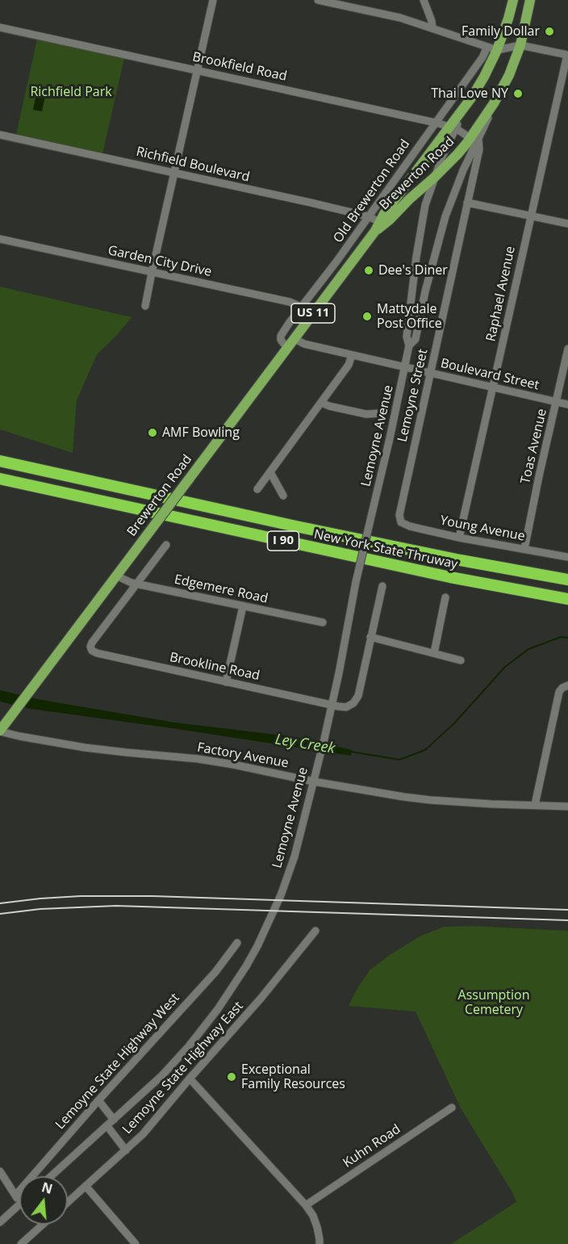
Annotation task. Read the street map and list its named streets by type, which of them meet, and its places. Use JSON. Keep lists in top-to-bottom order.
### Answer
{
  "streets": {
    "highway": ["I 90", "New York State Thruway"],
    "main road": ["Brewerton Road", "US 11"],
    "street": [
      "Brookfield Road",
      "Richfield Boulevard",
      "Old Brewerton Road",
      "Garden City Drive",
      "Raphael Avenue",
      "Boulevard Street",
      "Lemoyne Street",
      "Lemoyne Avenue",
      "Toas Avenue",
      "Young Avenue",
      "Edgemere Road",
      "Brookline Road",
      "Factory Avenue",
      "Lemoyne State Highway West",
      "Lemoyne State Highway East",
      "Kuhn Road"
    ]
  },
  "crossings": [
    ["Brookfield Road", "Brewerton Road"],
    ["Brookfield Road", "Old Brewerton Road"],
    ["Brookfield Road", "Lemoyne Street"],
    ["Brookfield Road", "Lemoyne Avenue"],
    ["Richfield Boulevard", "Brewerton Road"],
    ["Richfield Boulevard", "Old Brewerton Road"],
    ["Brewerton Road", "Old Brewerton Road"],
    ["Brewerton Road", "Garden City Drive"],
    ["Brewerton Road", "Boulevard Street"],
    ["Brewerton Road", "Lemoyne Street"],
    ["Brewerton Road", "Lemoyne Avenue"],
    ["Brewerton Road", "Edgemere Road"],
    ["Brewerton Road", "Factory Avenue"],
    ["Old Brewerton Road", "Garden City Drive"],
    ["Raphael Avenue", "Boulevard Street"],
    ["Raphael Avenue", "Young Avenue"],
    ["Boulevard Street", "Lemoyne Street"],
    ["Boulevard Street", "Lemoyne Avenue"],
    ["Boulevard Street", "Toas Avenue"],
    ["Lemoyne Street", "Lemoyne Avenue"],
    ["Lemoyne Street", "Young Avenue"],
    ["Lemoyne Avenue", "Brookline Road"],
    ["Lemoyne Avenue", "Factory Avenue"],
    ["Toas Avenue", "Young Avenue"],
    ["Edgemere Road", "Brookline Road"]
  ],
  "water": ["Ley Creek"],
  "parks": ["Richfield Park", "Assumption Cemetery"],
  "places": [
    "Family Dollar",
    "Thai Love NY",
    "Dee's Diner",
    "Mattydale Post Office",
    "AMF Bowling",
    "Exceptional Family Resources"
  ],
  "north": "top"
}
